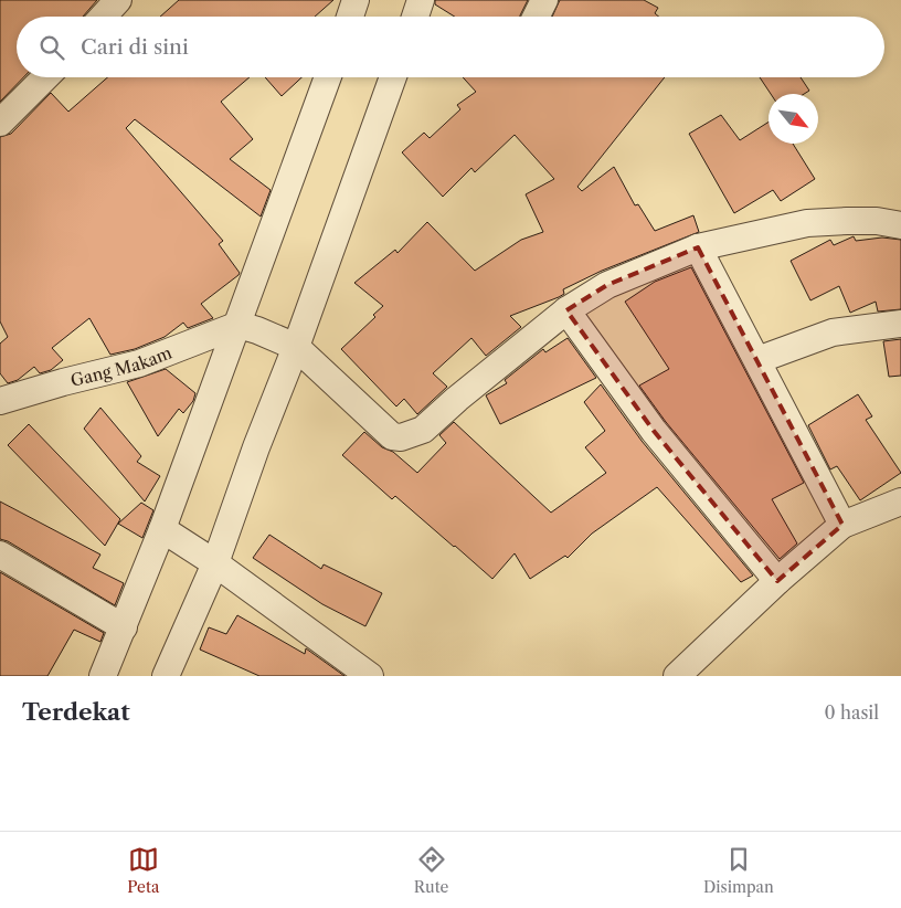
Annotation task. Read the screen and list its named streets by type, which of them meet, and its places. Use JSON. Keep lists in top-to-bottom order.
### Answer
{
  "streets": {
    "street": ["Gang Makam"]
  },
  "north": "bottom right",
  "page": {
    "search": "Cari di sini",
    "heading": ["Terdekat", "0 hasil"],
    "nav": ["Peta", "Rute", "Disimpan"]
  }
}
